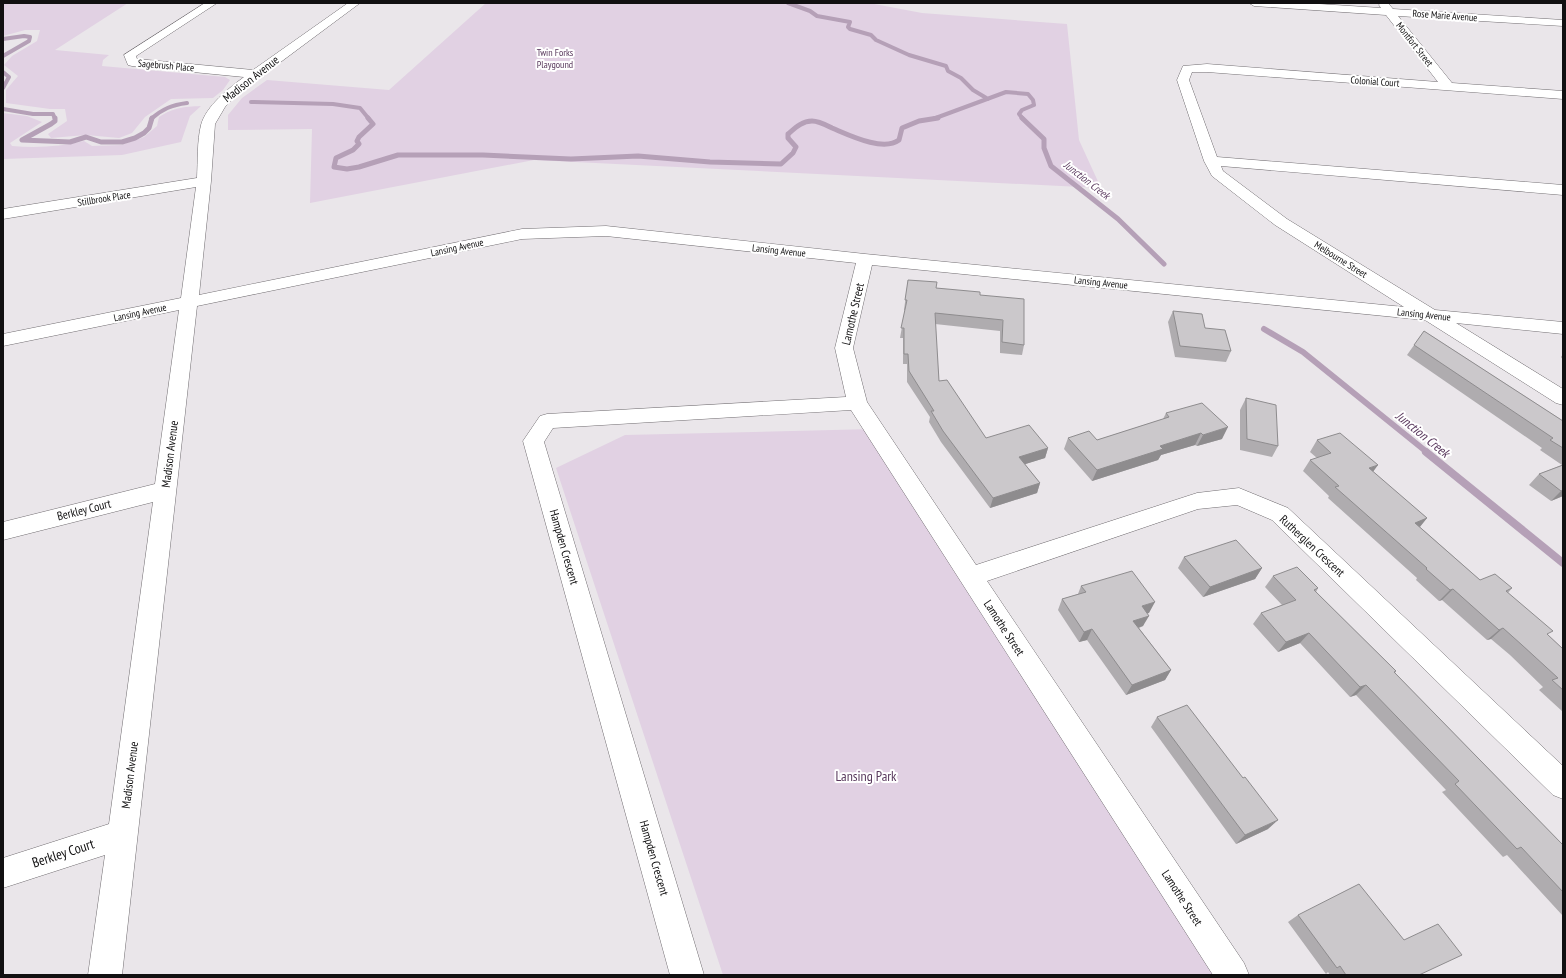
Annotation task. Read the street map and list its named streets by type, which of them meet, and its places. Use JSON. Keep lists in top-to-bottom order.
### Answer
{
  "streets": {
    "street": [
      "Rose Marie Avenue",
      "Montfort Street",
      "Sagebrush Place",
      "Madison Avenue",
      "Colonial Court",
      "Stillbrook Place",
      "Lansing Avenue",
      "Melbourne Street",
      "Lamothe Street",
      "Berkley Court",
      "Rutherglen Crescent",
      "Hampden Crescent"
    ]
  },
  "crossings": [
    ["Rose Marie Avenue", "Montfort Street"],
    ["Montfort Street", "Colonial Court"],
    ["Sagebrush Place", "Madison Avenue"],
    ["Madison Avenue", "Stillbrook Place"],
    ["Madison Avenue", "Lansing Avenue"],
    ["Madison Avenue", "Berkley Court"],
    ["Colonial Court", "Melbourne Street"],
    ["Lansing Avenue", "Melbourne Street"],
    ["Lansing Avenue", "Lamothe Street"],
    ["Lamothe Street", "Rutherglen Crescent"],
    ["Lamothe Street", "Hampden Crescent"]
  ],
  "water": ["Junction Creek"],
  "parks": ["Twin Forks Playgound", "Lansing Park"]
}
